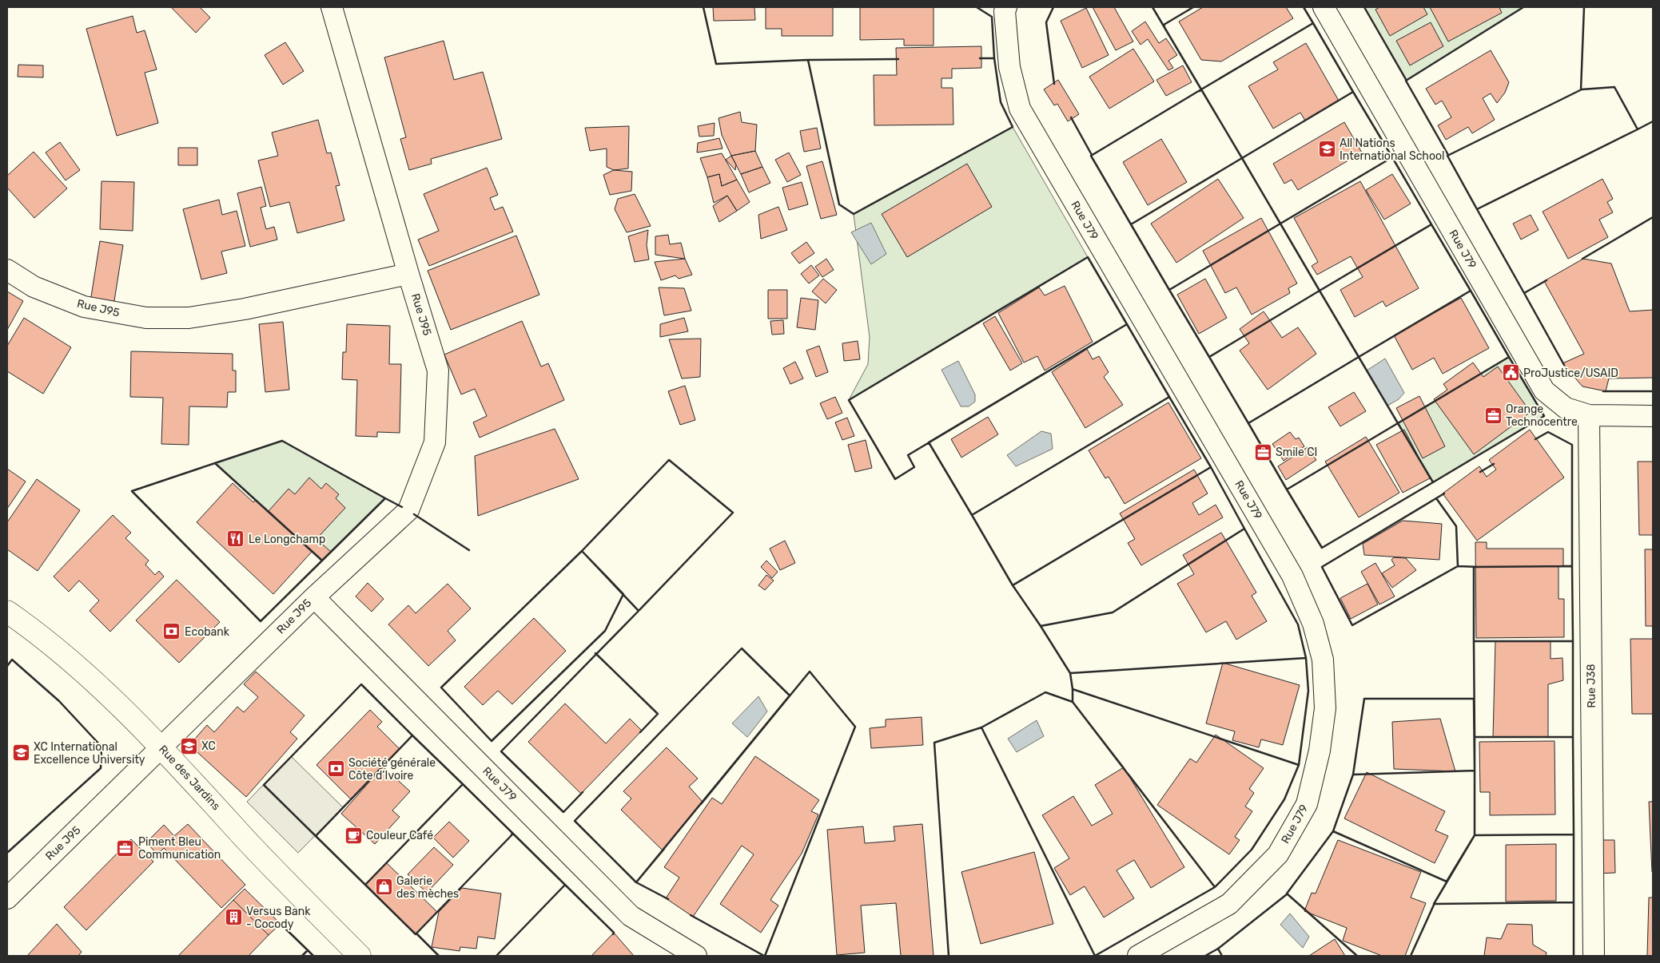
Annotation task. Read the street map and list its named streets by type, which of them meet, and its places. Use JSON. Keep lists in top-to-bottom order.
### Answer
{
  "streets": {
    "main road": ["Rue des Jardins"],
    "street": ["Rue J79", "Rue J95", "Rue J38"]
  },
  "crossings": [
    ["Rue J79", "Rue J95"],
    ["Rue J79", "Rue J38"],
    ["Rue J95", "Rue des Jardins"]
  ],
  "places": {
    "school or university": ["All Nations International School", "XC", "XC International Excellence University"],
    "public building": ["ProJustice/USAID"],
    "office": ["Orange Technocentre", "Smile CI", "Piment Bleu Communication"],
    "restaurant": ["Le Longchamp"],
    "bank": ["Ecobank", "Société générale Côte d’Ivoire"],
    "cafe": ["Couleur Café"],
    "shop": ["Galerie des mèches"],
    "building": ["Versus Bank - Cocody"]
  }
}
